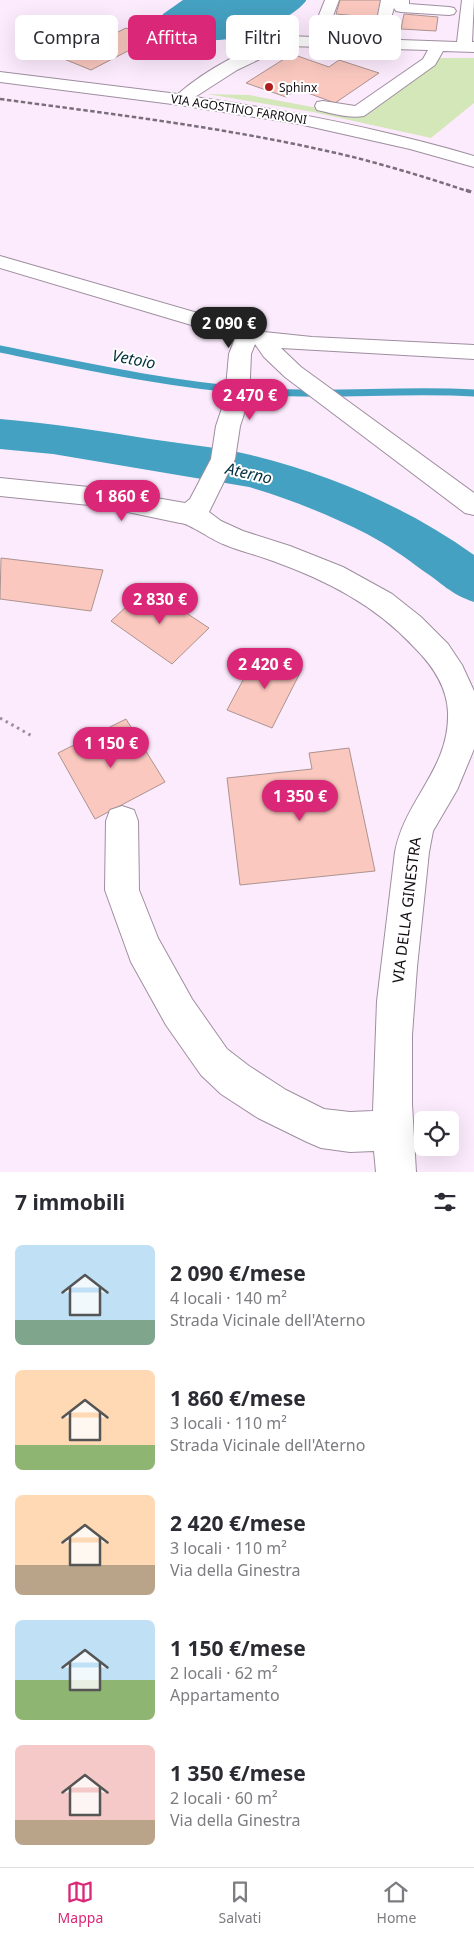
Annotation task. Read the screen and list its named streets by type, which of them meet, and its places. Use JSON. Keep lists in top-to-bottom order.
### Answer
{
  "streets": {
    "street": ["VIA AGOSTINO FARRONI", "VIA DELLA GINESTRA"]
  },
  "water": ["Vetoio", "Aterno"],
  "places": ["Sphinx"],
  "page": {
    "chip": [
      "Compra",
      "Affitta",
      "Filtri",
      "Nuovo"
    ],
    "price": [
      "2 090 €",
      "2 470 €",
      "1 860 €",
      "2 830 €",
      "2 420 €",
      "1 150 €",
      "1 350 €"
    ],
    "heading": "7 immobili",
    "list": [
      {
        "name": "2 090 €/mese",
        "note": "4 locali · 140 m² · Strada Vicinale dell'Aterno"
      },
      {
        "name": "1 860 €/mese",
        "note": "3 locali · 110 m² · Strada Vicinale dell'Aterno"
      },
      {
        "name": "2 420 €/mese",
        "note": "3 locali · 110 m² · Via della Ginestra"
      },
      {
        "name": "1 150 €/mese",
        "note": "2 locali · 62 m² · Appartamento"
      },
      {
        "name": "1 350 €/mese",
        "note": "2 locali · 60 m² · Via della Ginestra"
      }
    ],
    "tabs": ["Mappa", "Salvati", "Home"]
  }
}
